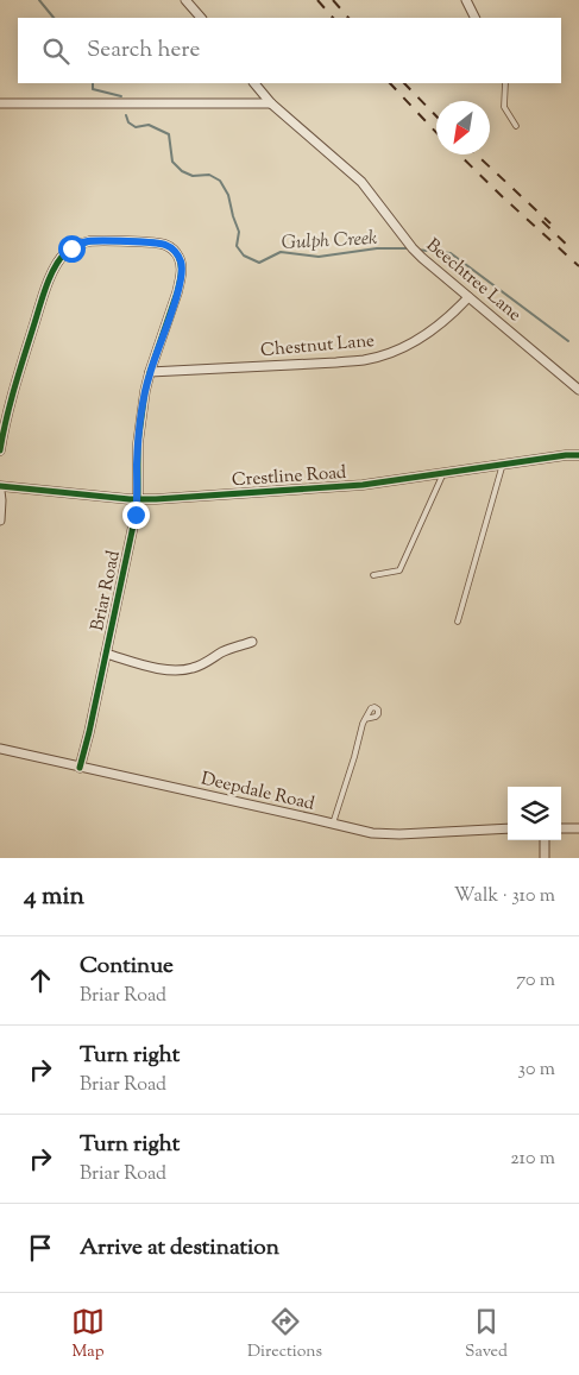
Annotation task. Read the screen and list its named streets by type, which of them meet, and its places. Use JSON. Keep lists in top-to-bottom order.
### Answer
{
  "streets": {
    "street": [
      "Beechtree Lane",
      "Chestnut Lane",
      "Crestline Road",
      "Briar Road",
      "Deepdale Road"
    ]
  },
  "crossings": [
    ["Beechtree Lane", "Chestnut Lane"],
    ["Chestnut Lane", "Briar Road"],
    ["Crestline Road", "Briar Road"],
    ["Briar Road", "Deepdale Road"]
  ],
  "water": ["Gulph Creek"],
  "north": "bottom left",
  "page": {
    "search": "Search here",
    "heading": ["4 min", "Walk · 310 m"],
    "list": [
      ["Continue", "Briar Road", "70 m"],
      ["Turn right", "Briar Road", "30 m"],
      ["Turn right", "Briar Road", "210 m"],
      "Arrive at destination"
    ],
    "nav": ["Map", "Directions", "Saved"]
  }
}
